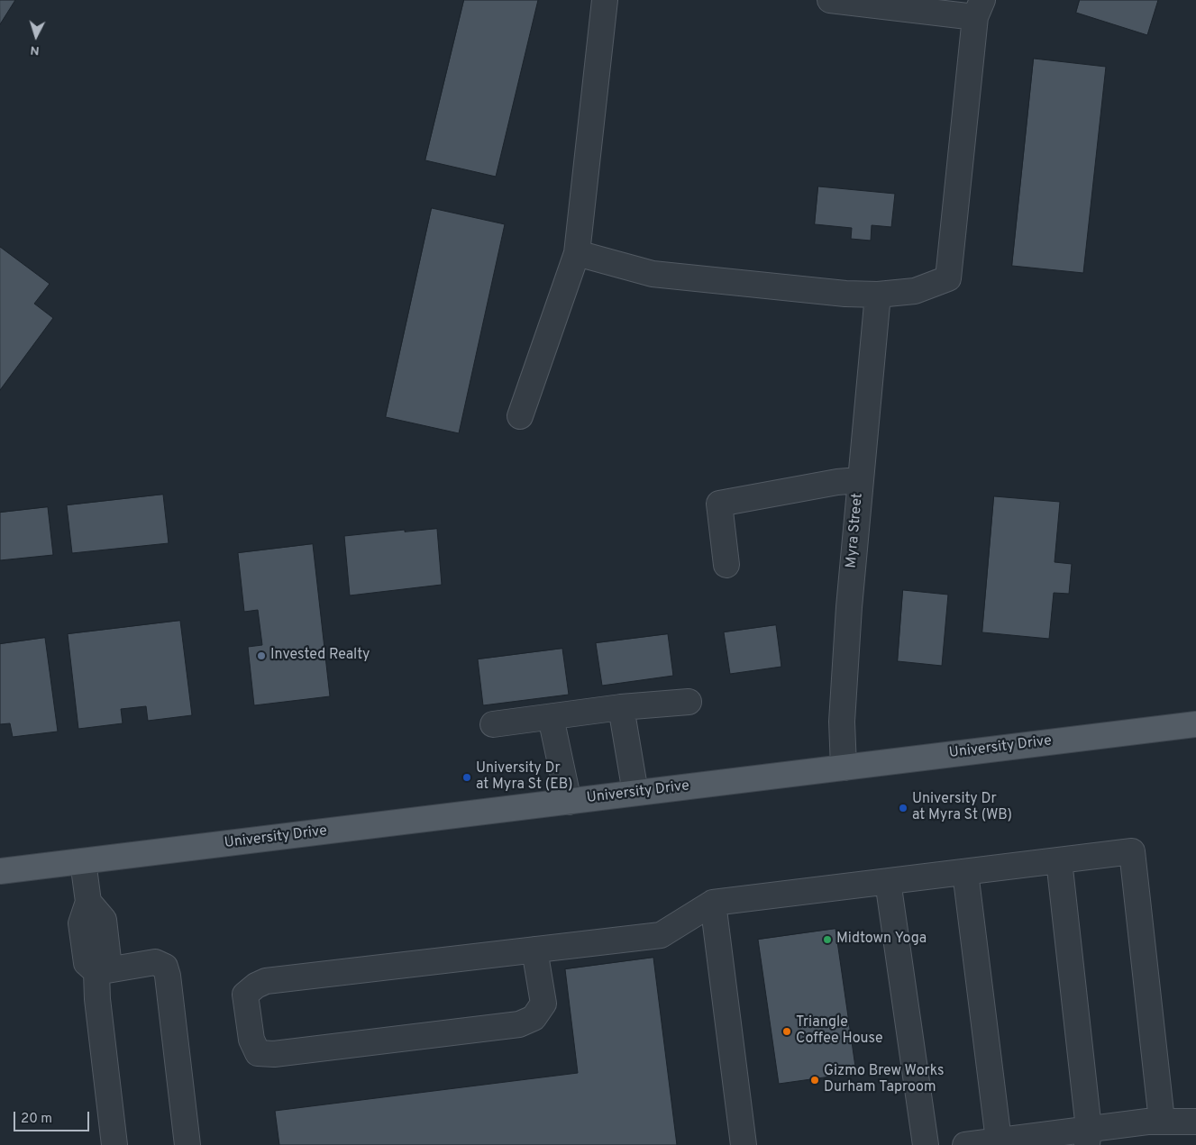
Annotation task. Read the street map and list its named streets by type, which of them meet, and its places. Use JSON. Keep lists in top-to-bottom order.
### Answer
{
  "streets": {
    "main road": ["University Drive"],
    "street": ["Myra Street"]
  },
  "crossings": [
    ["Myra Street", "University Drive"]
  ],
  "places": [
    "Invested Realty",
    "University Dr at Myra St (EB)",
    "University Dr at Myra St (WB)",
    "Midtown Yoga",
    "Triangle Coffee House",
    "Gizmo Brew Works Durham Taproom"
  ],
  "scale_bar": "20 m",
  "north": "bottom"
}
